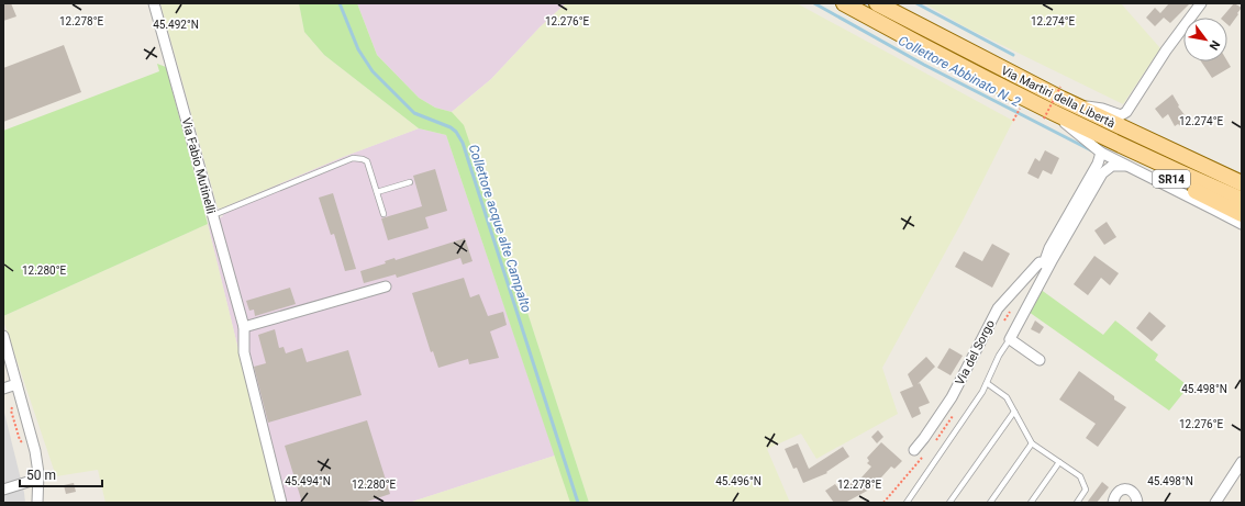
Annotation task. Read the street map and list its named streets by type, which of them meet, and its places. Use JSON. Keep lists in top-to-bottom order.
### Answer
{
  "streets": {
    "main road": ["Via Martiri della Libertà", "SR14"],
    "street": ["Via Fabio Mutinelli", "Via del Sorgo"]
  },
  "crossings": [
    ["Via Martiri della Libertà", "SR14"],
    ["Via Martiri della Libertà", "Via del Sorgo"],
    ["SR14", "Via del Sorgo"]
  ],
  "water": ["Collettore Abbinato N. 2", "Collettore acque alte Campalto"],
  "scale_bar": "50 m",
  "north": "bottom right",
  "coordinates": [
    "12.278°E",
    "12.276°E",
    "12.274°E",
    "45.492°N",
    "12.280°E",
    "45.498°N",
    "45.494°N",
    "45.496°N"
  ]
}
